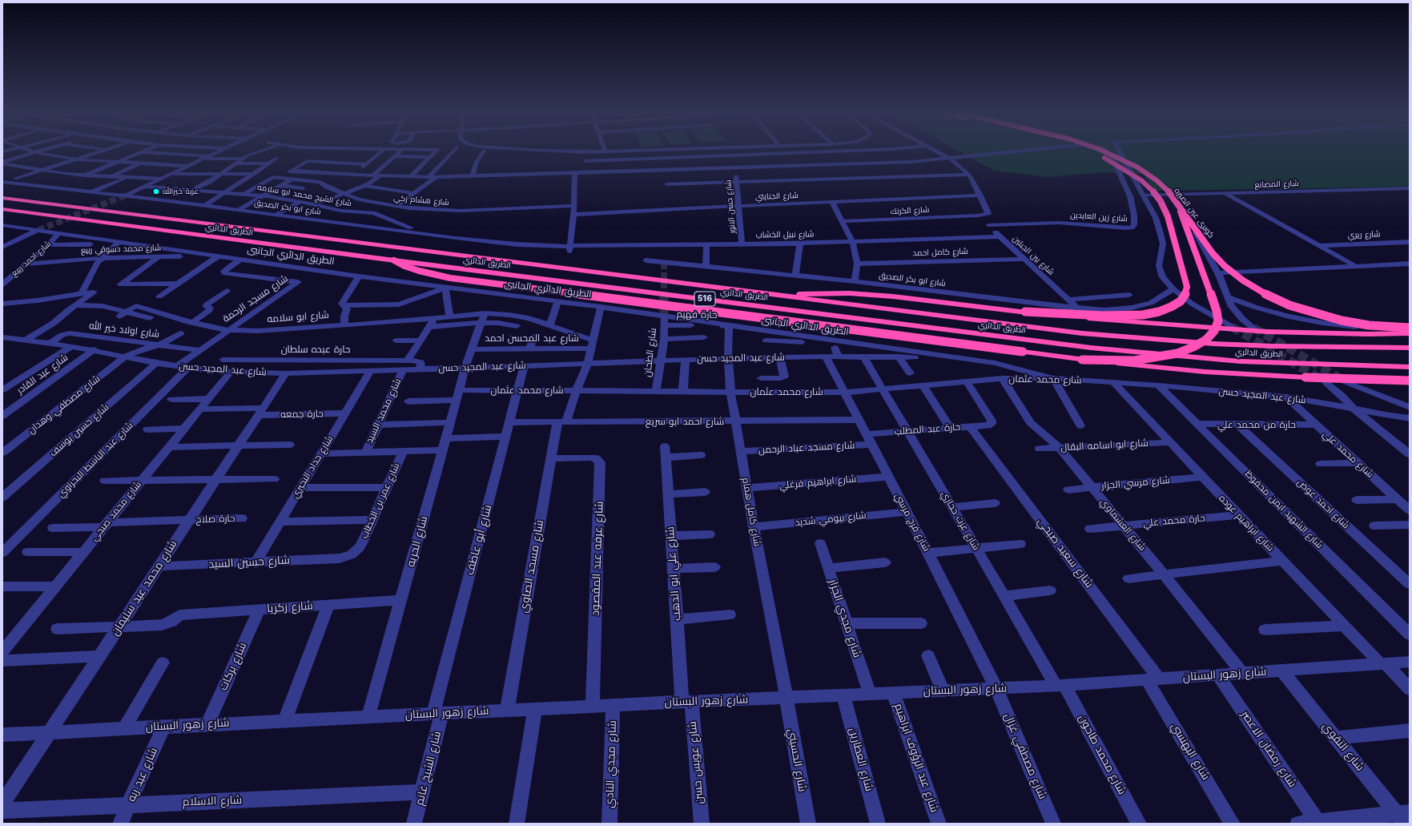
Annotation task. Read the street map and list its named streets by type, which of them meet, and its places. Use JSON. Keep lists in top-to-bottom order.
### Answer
{
  "streets": {
    "highway": ["كوبرى عين الصيره", "الطريق الدائري", "516"],
    "street": [
      "شارع المصانع",
      "شارع الشيخ محمد ابو سلامه",
      "شارع الجنايني",
      "شارع هشام زكي",
      "شارع حسن الانور",
      "شارع ابو بكر الصديق",
      "شارع الكرنك",
      "شارع زين العابدين",
      "شارع نبيل الخشاب",
      "شارع ريري",
      "شارع محمد دسوقي ربيع",
      "شارع كامل احمد",
      "الطريق الدائري الجانبى",
      "شارع بين الجبلين",
      "شارع احمد ربيع",
      "شارع مسجد الرحمة",
      "حارة فهيم",
      "شارع ابو سلامه",
      "شارع اولاد خير الله",
      "شارع عبد المحسن احمد",
      "حارة عبده سلطان",
      "شارع الطحان",
      "شارع عبد المجيد حسن",
      "شارع عبد القادر",
      "شارع محمد عثمان",
      "شارع مصطفي وهدان",
      "شارع محمد السيد",
      "حارة جمعه",
      "شارع احمد ابو سريع",
      "حارة من محمد علي",
      "حارة عبد المطلب",
      "شارع حسين يوسف",
      "شارع ابو اسامه البقال",
      "شارع مسجد عباد الرحمن",
      "شارع محمد علي",
      "شارع عبد الباسط البحراوي",
      "شارع حداد البحيري",
      "شارع ابراهيم فرغلي",
      "شارع مرسي الجزار",
      "شارع عمر بن الخطاب",
      "شارع احمد عوض",
      "شارع الشهيد ايمن محفوظ",
      "شارع محمد صبحي",
      "شارع كامل همام",
      "حارة صلاح",
      "شارع بيومي شديد",
      "شارع عزت حجازي",
      "حارة محمد علي",
      "شارع فرج مرسي",
      "شارع ابراهيم عوده",
      "شارع العشماوي",
      "شارع أبو عاطف",
      "شارع الحريه",
      "شارع سعيد صبحي",
      "شارع عرفه عبد المقصود",
      "شارع حسين السيد",
      "شارع مسجد الصاوي",
      "شارع علي ابو الدهب",
      "شارع محمد عيد سليمان",
      "شارع زكريا",
      "شارع مجدي الجزار",
      "شارع بركات",
      "شارع زهور البستان",
      "شارع التقوي",
      "شارع رمضان الاعصر",
      "شارع البهنسي",
      "شارع محمد طاحون",
      "شارع مصطفي غزال",
      "شارع عبد الرؤوف ابراهيم",
      "شارع العطارين",
      "شارع الحسيني",
      "شارع عويس حسن",
      "شارع مجدي النادي",
      "شارع الشيخ غانم",
      "شارع عبد ربه",
      "شارع الاسلام"
    ]
  },
  "crossings": [
    ["شارع الشيخ محمد ابو سلامه", "شارع ابو بكر الصديق"],
    ["شارع الجنايني", "شارع حسن الانور"],
    ["شارع حسن الانور", "شارع نبيل الخشاب"],
    ["شارع ابو بكر الصديق", "شارع نبيل الخشاب"],
    ["شارع ابو بكر الصديق", "شارع بين الجبلين"],
    ["شارع الكرنك", "شارع بين الجبلين"],
    ["شارع زين العابدين", "شارع بين الجبلين"],
    ["شارع نبيل الخشاب", "شارع بين الجبلين"],
    ["شارع محمد دسوقي ربيع", "الطريق الدائري الجانبى"],
    ["شارع محمد دسوقي ربيع", "شارع احمد ربيع"],
    ["شارع كامل احمد", "شارع بين الجبلين"],
    ["الطريق الدائري الجانبى", "شارع احمد ربيع"],
    ["الطريق الدائري الجانبى", "شارع مسجد الرحمة"],
    ["الطريق الدائري الجانبى", "حارة فهيم"],
    ["الطريق الدائري الجانبى", "شارع الطحان"],
    ["الطريق الدائري الجانبى", "شارع عبد المجيد حسن"],
    ["الطريق الدائري الجانبى", "شارع محمد عثمان"],
    ["الطريق الدائري الجانبى", "شارع كامل همام"],
    ["الطريق الدائري الجانبى", "شارع مسجد الصاوي"],
    ["شارع مسجد الرحمة", "شارع ابو سلامه"],
    ["شارع مسجد الرحمة", "شارع اولاد خير الله"],
    ["شارع مسجد الرحمة", "شارع عبد المجيد حسن"],
    ["حارة فهيم", "شارع الطحان"],
    ["حارة فهيم", "شارع كامل همام"],
    ["شارع ابو سلامه", "شارع عبد المحسن احمد"],
    ["شارع ابو سلامه", "شارع مسجد الصاوي"],
    ["شارع اولاد خير الله", "شارع عبد المجيد حسن"],
    ["شارع اولاد خير الله", "شارع مصطفي وهدان"],
    ["شارع عبد المحسن احمد", "شارع مسجد الصاوي"],
    ["شارع الطحان", "شارع عبد المجيد حسن"],
    ["شارع الطحان", "شارع محمد عثمان"],
    ["شارع عبد المجيد حسن", "شارع عبد القادر"],
    ["شارع عبد المجيد حسن", "شارع محمد عثمان"],
    ["شارع عبد المجيد حسن", "شارع مصطفي وهدان"],
    ["شارع عبد المجيد حسن", "شارع محمد السيد"],
    ["شارع عبد المجيد حسن", "شارع حسين يوسف"],
    ["شارع عبد المجيد حسن", "شارع محمد علي"],
    ["شارع عبد المجيد حسن", "شارع عبد الباسط البحراوي"],
    ["شارع عبد المجيد حسن", "شارع حداد البحيري"],
    ["شارع عبد المجيد حسن", "شارع الشهيد ايمن محفوظ"],
    ["شارع عبد المجيد حسن", "شارع محمد صبحي"],
    ["شارع عبد المجيد حسن", "شارع كامل همام"],
    ["شارع عبد المجيد حسن", "شارع عزت حجازي"],
    ["شارع عبد المجيد حسن", "شارع فرج مرسي"],
    ["شارع عبد المجيد حسن", "شارع ابراهيم عوده"],
    ["شارع عبد المجيد حسن", "شارع أبو عاطف"],
    ["شارع عبد المجيد حسن", "شارع الحريه"],
    ["شارع عبد المجيد حسن", "شارع مسجد الصاوي"],
    ["شارع عبد المجيد حسن", "شارع محمد عيد سليمان"],
    ["شارع محمد عثمان", "حارة عبد المطلب"],
    ["شارع محمد عثمان", "شارع كامل همام"],
    ["شارع محمد عثمان", "شارع عزت حجازي"],
    ["شارع محمد عثمان", "شارع فرج مرسي"],
    ["شارع محمد عثمان", "شارع ابراهيم عوده"],
    ["شارع محمد عثمان", "شارع العشماوي"],
    ["شارع محمد عثمان", "شارع أبو عاطف"],
    ["شارع محمد عثمان", "شارع الحريه"],
    ["شارع محمد عثمان", "شارع مسجد الصاوي"],
    ["حارة جمعه", "شارع حداد البحيري"],
    ["حارة جمعه", "شارع محمد صبحي"],
    ["حارة جمعه", "شارع محمد عيد سليمان"],
    ["شارع احمد ابو سريع", "شارع كامل همام"],
    ["شارع احمد ابو سريع", "شارع فرج مرسي"],
    ["شارع احمد ابو سريع", "شارع أبو عاطف"],
    ["شارع احمد ابو سريع", "شارع مسجد الصاوي"],
    ["حارة من محمد علي", "شارع محمد علي"],
    ["حارة من محمد علي", "شارع احمد عوض"],
    ["حارة من محمد علي", "شارع الشهيد ايمن محفوظ"],
    ["حارة عبد المطلب", "شارع عزت حجازي"],
    ["حارة عبد المطلب", "شارع فرج مرسي"],
    ["حارة عبد المطلب", "شارع سعيد صبحي"],
    ["شارع ابو اسامه البقال", "شارع ابراهيم عوده"],
    ["شارع ابو اسامه البقال", "شارع العشماوي"],
    ["شارع مسجد عباد الرحمن", "شارع كامل همام"],
    ["شارع مسجد عباد الرحمن", "شارع فرج مرسي"],
    ["شارع حداد البحيري", "شارع حسين السيد"],
    ["شارع ابراهيم فرغلي", "شارع كامل همام"],
    ["شارع ابراهيم فرغلي", "شارع فرج مرسي"],
    ["شارع مرسي الجزار", "شارع ابراهيم عوده"],
    ["شارع مرسي الجزار", "شارع العشماوي"],
    ["شارع عمر بن الخطاب", "شارع حسين السيد"],
    ["شارع محمد صبحي", "حارة صلاح"],
    ["شارع كامل همام", "شارع بيومي شديد"],
    ["شارع كامل همام", "شارع زهور البستان"],
    ["شارع كامل همام", "شارع الحسيني"],
    ["حارة صلاح", "شارع محمد عيد سليمان"],
    ["شارع بيومي شديد", "شارع فرج مرسي"],
    ["شارع عزت حجازي", "شارع زهور البستان"],
    ["شارع عزت حجازي", "شارع محمد طاحون"],
    ["حارة محمد علي", "شارع ابراهيم عوده"],
    ["حارة محمد علي", "شارع العشماوي"],
    ["شارع فرج مرسي", "شارع زهور البستان"],
    ["شارع فرج مرسي", "شارع مصطفي غزال"],
    ["شارع ابراهيم عوده", "شارع زهور البستان"],
    ["شارع العشماوي", "شارع زهور البستان"],
    ["شارع أبو عاطف", "شارع زهور البستان"],
    ["شارع أبو عاطف", "شارع الشيخ غانم"],
    ["شارع الحريه", "شارع زكريا"],
    ["شارع الحريه", "شارع زهور البستان"],
    ["شارع سعيد صبحي", "شارع زهور البستان"],
    ["شارع سعيد صبحي", "شارع البهنسي"],
    ["شارع عرفه عبد المقصود", "شارع مسجد الصاوي"],
    ["شارع عرفه عبد المقصود", "شارع زهور البستان"],
    ["شارع حسين السيد", "شارع محمد عيد سليمان"],
    ["شارع مسجد الصاوي", "شارع زهور البستان"],
    ["شارع علي ابو الدهب", "شارع زهور البستان"],
    ["شارع علي ابو الدهب", "شارع عويس حسن"],
    ["شارع محمد عيد سليمان", "شارع زكريا"],
    ["شارع محمد عيد سليمان", "شارع زهور البستان"],
    ["شارع زكريا", "شارع بركات"],
    ["شارع مجدي الجزار", "شارع زهور البستان"],
    ["شارع بركات", "شارع زهور البستان"],
    ["شارع زهور البستان", "شارع التقوي"],
    ["شارع زهور البستان", "شارع رمضان الاعصر"],
    ["شارع زهور البستان", "شارع البهنسي"],
    ["شارع زهور البستان", "شارع محمد طاحون"],
    ["شارع زهور البستان", "شارع مصطفي غزال"],
    ["شارع زهور البستان", "شارع عبد الرؤوف ابراهيم"],
    ["شارع زهور البستان", "شارع العطارين"],
    ["شارع زهور البستان", "شارع الحسيني"],
    ["شارع زهور البستان", "شارع عويس حسن"],
    ["شارع زهور البستان", "شارع مجدي النادي"],
    ["شارع زهور البستان", "شارع الشيخ غانم"],
    ["شارع زهور البستان", "شارع عبد ربه"],
    ["شارع الشيخ غانم", "شارع الاسلام"],
    ["شارع عبد ربه", "شارع الاسلام"]
  ],
  "places": ["عزبة خيرالله"]
}
